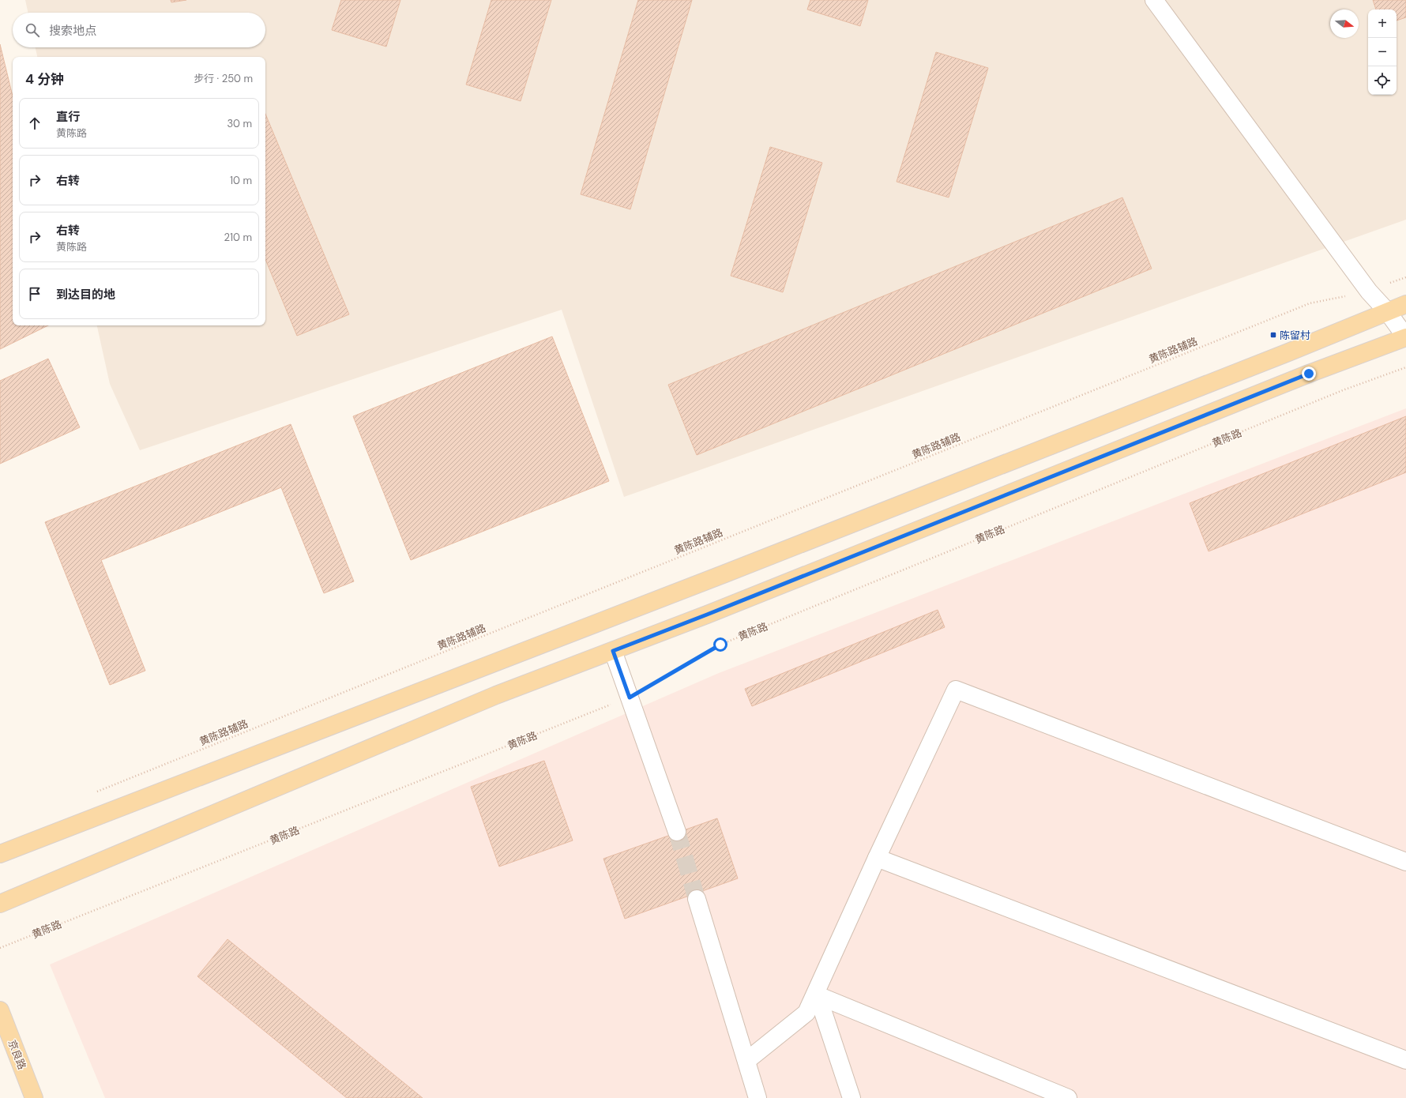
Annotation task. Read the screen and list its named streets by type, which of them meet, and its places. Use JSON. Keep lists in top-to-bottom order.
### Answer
{
  "streets": {
    "main road": ["京良路"],
    "path": ["黄陈路辅路", "黄陈路"]
  },
  "places": {
    "transit": ["陈留村"]
  },
  "north": "right",
  "page": {
    "map_buttons": ["+", "−"],
    "search": "搜索地点",
    "heading": ["4 分钟", "步行 · 250 m"],
    "list": [
      ["直行", "黄陈路", "30 m"],
      ["右转", "10 m"],
      ["右转", "黄陈路", "210 m"],
      "到达目的地"
    ]
  }
}
